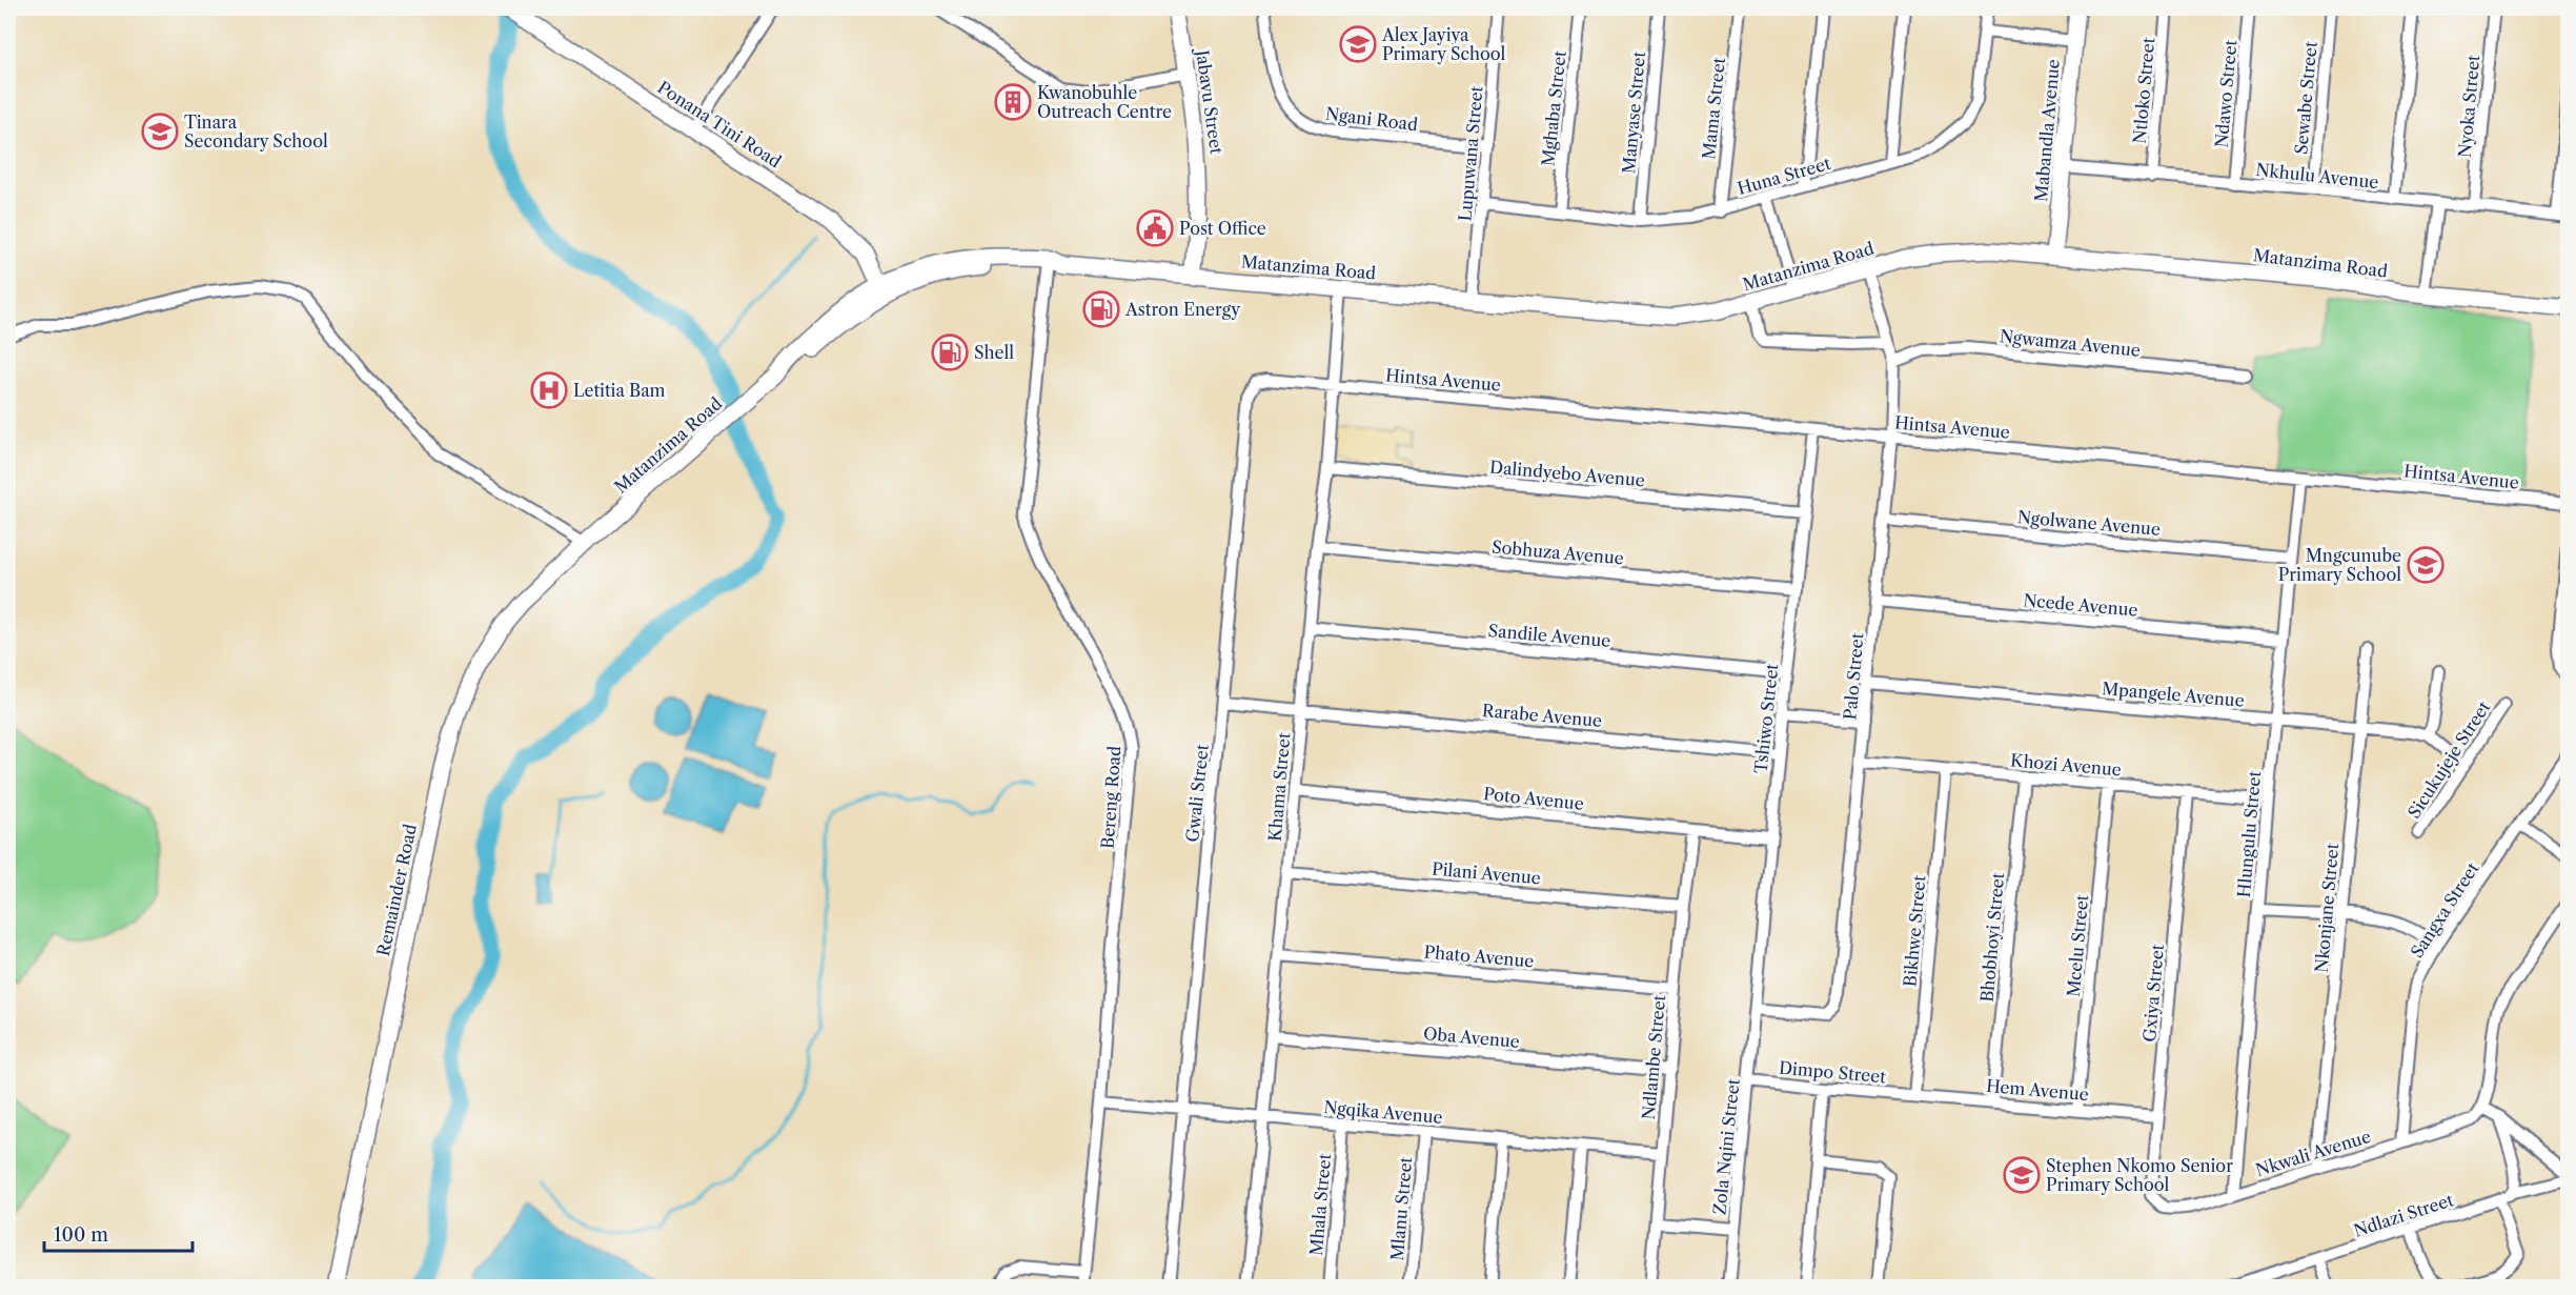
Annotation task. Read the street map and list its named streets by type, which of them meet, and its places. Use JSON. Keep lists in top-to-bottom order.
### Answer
{
  "streets": {
    "street": [
      "Ntloko Street",
      "Ndawo Street",
      "Sewabe Street",
      "Jabavu Street",
      "Nyoka Street",
      "Mghaba Street",
      "Mama Street",
      "Manyase Street",
      "Ngani Road",
      "Ponana Tini Road",
      "Mabandla Avenue",
      "Lupuwana Street",
      "Huna Street",
      "Nkhulu Avenue",
      "Matanzima Road",
      "Ngwamza Avenue",
      "Hintsa Avenue",
      "Dalindyebo Avenue",
      "Ngolwane Avenue",
      "Sobhuza Avenue",
      "Ncede Avenue",
      "Sandile Avenue",
      "Palo Street",
      "Mpangele Avenue",
      "Rarabe Avenue",
      "Tshiwo Street",
      "Sicukujeje Street",
      "Khozi Avenue",
      "Khama Street",
      "Gwali Street",
      "Bereng Road",
      "Poto Avenue",
      "Hlungulu Street",
      "Pilani Avenue",
      "Remainder Road",
      "Nkonjane Street",
      "Sangxa Street",
      "Bikhwe Street",
      "Bhobhoyi Street",
      "Mcelu Street",
      "Phato Avenue",
      "Gxiya Street",
      "Oba Avenue",
      "Ndlambe Street",
      "Dimpo Street",
      "Hem Avenue",
      "Ngqika Avenue",
      "Zola Nqini Street",
      "Nkwali Avenue",
      "Mhala Street",
      "Mlanu Street",
      "Ndlazi Street"
    ]
  },
  "crossings": [
    ["Ntloko Street", "Nkhulu Avenue"],
    ["Ndawo Street", "Nkhulu Avenue"],
    ["Sewabe Street", "Nkhulu Avenue"],
    ["Jabavu Street", "Matanzima Road"],
    ["Nyoka Street", "Nkhulu Avenue"],
    ["Mghaba Street", "Huna Street"],
    ["Mama Street", "Huna Street"],
    ["Manyase Street", "Huna Street"],
    ["Ngani Road", "Lupuwana Street"],
    ["Ponana Tini Road", "Matanzima Road"],
    ["Mabandla Avenue", "Nkhulu Avenue"],
    ["Mabandla Avenue", "Matanzima Road"],
    ["Lupuwana Street", "Huna Street"],
    ["Lupuwana Street", "Matanzima Road"],
    ["Matanzima Road", "Palo Street"],
    ["Matanzima Road", "Khama Street"],
    ["Matanzima Road", "Bereng Road"],
    ["Matanzima Road", "Remainder Road"],
    ["Ngwamza Avenue", "Palo Street"],
    ["Hintsa Avenue", "Palo Street"],
    ["Hintsa Avenue", "Tshiwo Street"],
    ["Hintsa Avenue", "Khama Street"],
    ["Hintsa Avenue", "Gwali Street"],
    ["Hintsa Avenue", "Hlungulu Street"],
    ["Dalindyebo Avenue", "Tshiwo Street"],
    ["Dalindyebo Avenue", "Khama Street"],
    ["Ngolwane Avenue", "Palo Street"],
    ["Ngolwane Avenue", "Hlungulu Street"],
    ["Sobhuza Avenue", "Tshiwo Street"],
    ["Sobhuza Avenue", "Khama Street"],
    ["Ncede Avenue", "Palo Street"],
    ["Ncede Avenue", "Hlungulu Street"],
    ["Sandile Avenue", "Tshiwo Street"],
    ["Sandile Avenue", "Khama Street"],
    ["Palo Street", "Mpangele Avenue"],
    ["Palo Street", "Tshiwo Street"],
    ["Palo Street", "Khozi Avenue"],
    ["Palo Street", "Zola Nqini Street"],
    ["Mpangele Avenue", "Sicukujeje Street"],
    ["Mpangele Avenue", "Hlungulu Street"],
    ["Mpangele Avenue", "Nkonjane Street"],
    ["Rarabe Avenue", "Tshiwo Street"],
    ["Rarabe Avenue", "Khama Street"],
    ["Rarabe Avenue", "Gwali Street"],
    ["Tshiwo Street", "Poto Avenue"],
    ["Tshiwo Street", "Zola Nqini Street"],
    ["Khozi Avenue", "Hlungulu Street"],
    ["Khozi Avenue", "Bikhwe Street"],
    ["Khozi Avenue", "Bhobhoyi Street"],
    ["Khozi Avenue", "Mcelu Street"],
    ["Khozi Avenue", "Gxiya Street"],
    ["Khama Street", "Gwali Street"],
    ["Khama Street", "Poto Avenue"],
    ["Khama Street", "Pilani Avenue"],
    ["Khama Street", "Phato Avenue"],
    ["Khama Street", "Oba Avenue"],
    ["Khama Street", "Ngqika Avenue"],
    ["Gwali Street", "Ngqika Avenue"],
    ["Bereng Road", "Ngqika Avenue"],
    ["Poto Avenue", "Ndlambe Street"],
    ["Hlungulu Street", "Nkwali Avenue"],
    ["Pilani Avenue", "Ndlambe Street"],
    ["Nkonjane Street", "Nkwali Avenue"],
    ["Sangxa Street", "Nkwali Avenue"],
    ["Bikhwe Street", "Dimpo Street"],
    ["Bikhwe Street", "Hem Avenue"],
    ["Bhobhoyi Street", "Hem Avenue"],
    ["Mcelu Street", "Hem Avenue"],
    ["Phato Avenue", "Ndlambe Street"],
    ["Gxiya Street", "Hem Avenue"],
    ["Gxiya Street", "Nkwali Avenue"],
    ["Oba Avenue", "Ndlambe Street"],
    ["Ndlambe Street", "Ngqika Avenue"],
    ["Dimpo Street", "Hem Avenue"],
    ["Dimpo Street", "Zola Nqini Street"],
    ["Ngqika Avenue", "Mhala Street"],
    ["Ngqika Avenue", "Mlanu Street"]
  ],
  "places": {
    "school or university": [
      "Alex Jayiya Primary School",
      "Tinara Secondary School",
      "Mngcunube Primary School",
      "Stephen Nkomo Senior Primary School"
    ],
    "building": ["Kwanobuhle Outreach Centre"],
    "public building": ["Post Office"],
    "fuel station": ["Astron Energy", "Shell"],
    "hospital": ["Letitia Bam"]
  },
  "scale_bar": "100 m"
}
